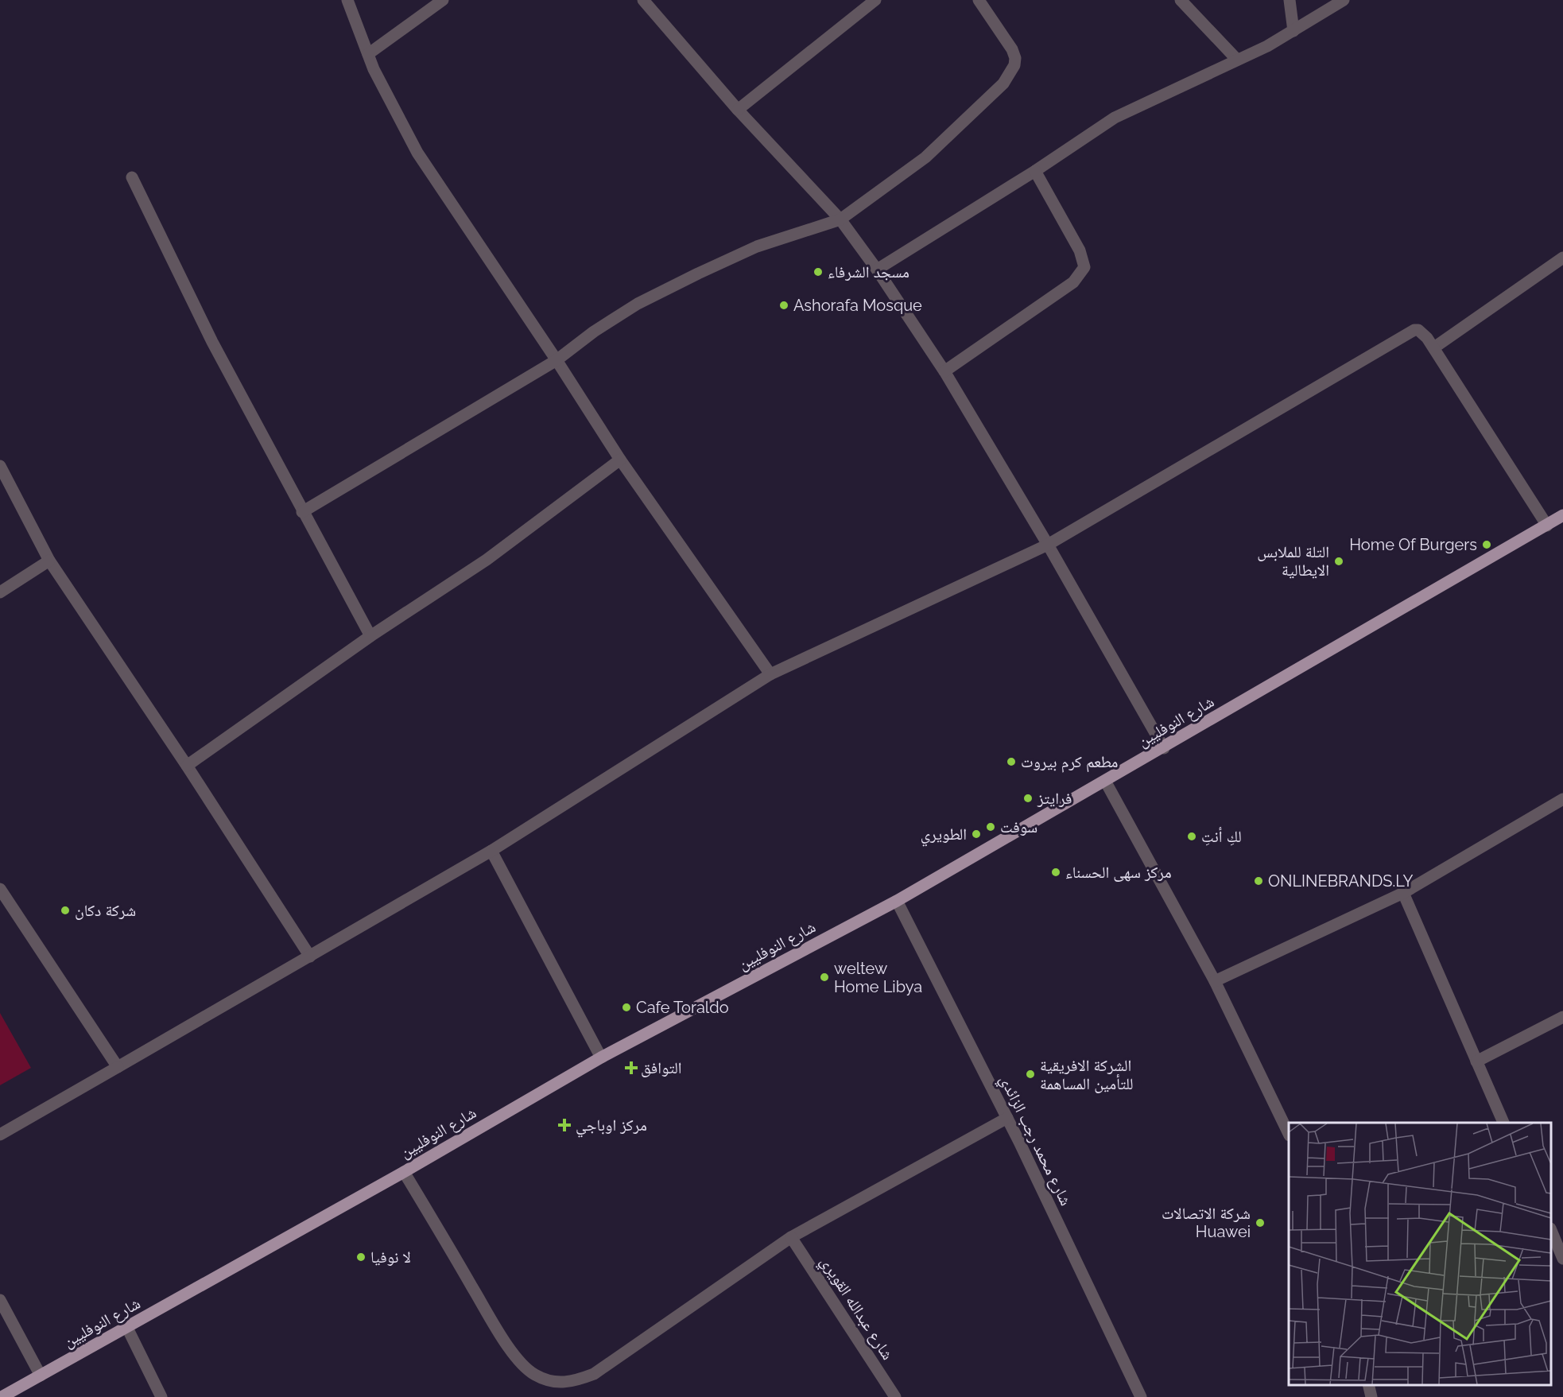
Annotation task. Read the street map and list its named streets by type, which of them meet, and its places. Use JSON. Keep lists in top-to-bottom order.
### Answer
{
  "streets": {
    "main road": ["شارع النوفليين"],
    "street": ["شارع محمد رجب الزائدي", "شارع عبدالله القويري"]
  },
  "crossings": [
    ["شارع النوفليين", "شارع محمد رجب الزائدي"]
  ],
  "places": {
    "other": [
      "مسجد الشرفاء",
      "Ashorafa Mosque",
      "Home Of Burgers",
      "التلة للملابس الايطالية",
      "مطعم كرم بيروت",
      "فرايتز",
      "سوفت",
      "الطويري",
      "لكِ أنتِ",
      "مركز سهى الحسناء",
      "ONLINEBRANDS.LY",
      "شركة دكان",
      "weltew Home Libya",
      "Cafe Toraldo",
      "الشركة الافريقية للتأمين المساهمة",
      "شركة الاتصالات Huawei",
      "لا نوفيا"
    ],
    "health": ["التوافق", "مركز اوباجي"]
  }
}
